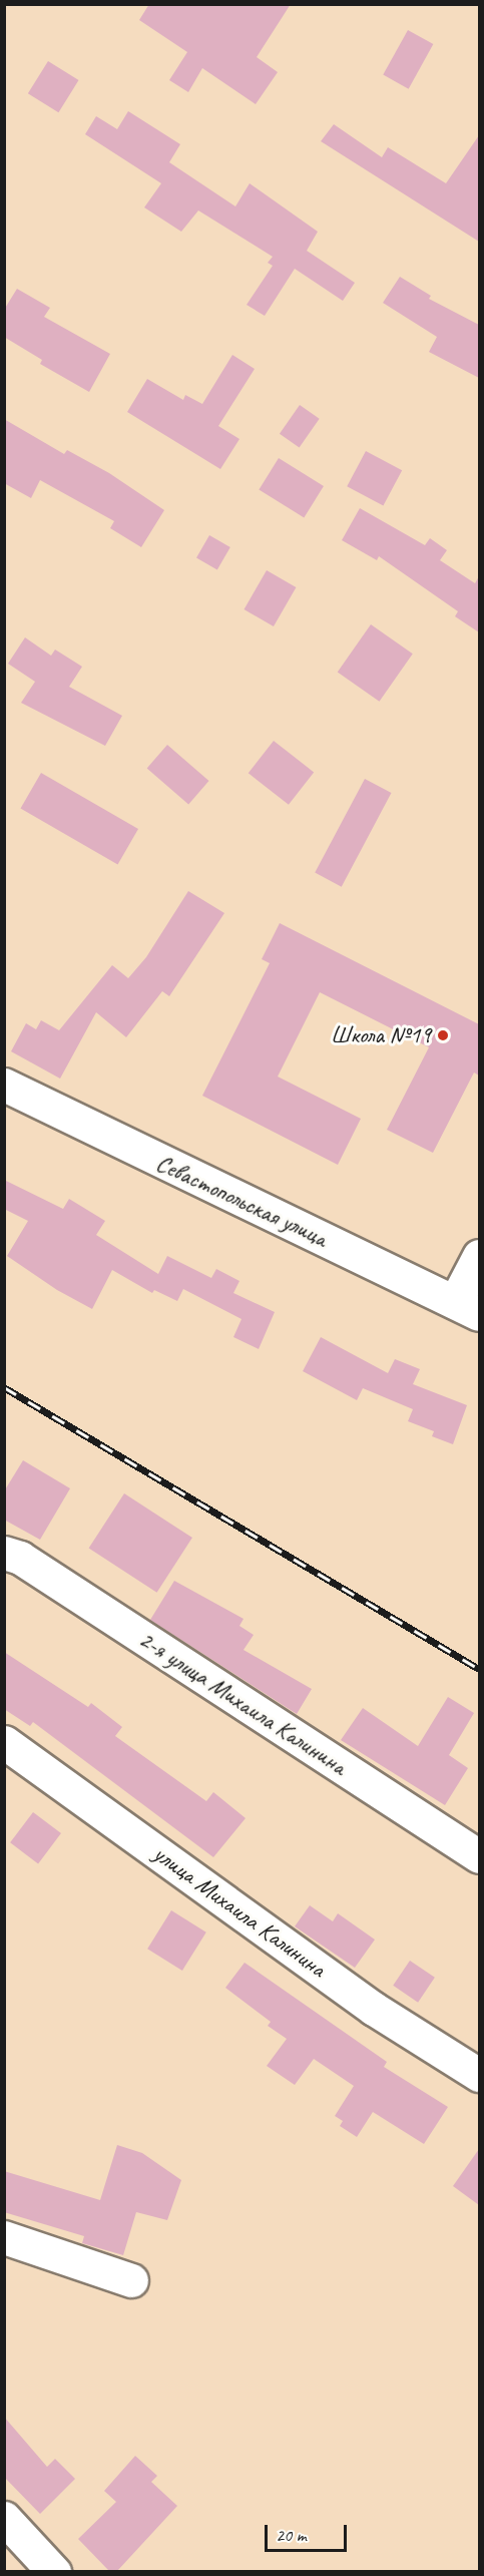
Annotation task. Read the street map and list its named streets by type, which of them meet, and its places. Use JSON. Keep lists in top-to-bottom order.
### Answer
{
  "streets": {
    "street": ["Севастопольская улица", "2-я улица Михаила Калинина", "улица Михаила Калинина"]
  },
  "places": ["Школа №19"],
  "scale_bar": "20 m"
}
